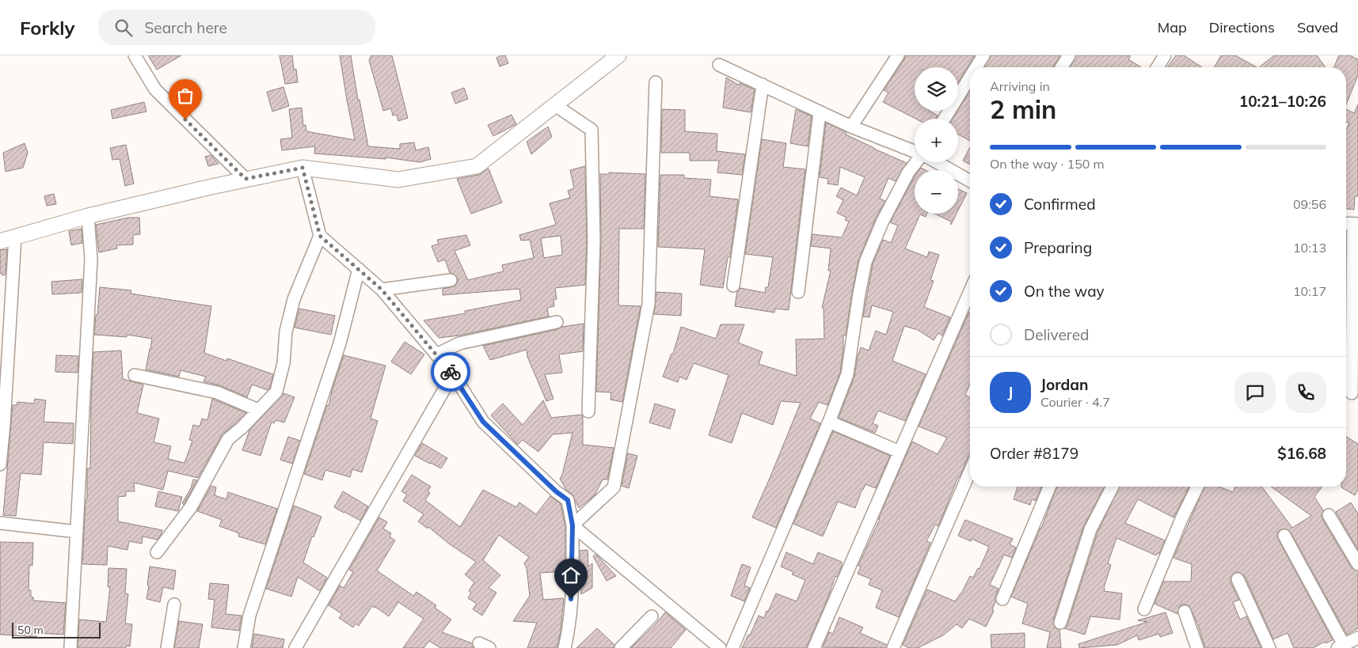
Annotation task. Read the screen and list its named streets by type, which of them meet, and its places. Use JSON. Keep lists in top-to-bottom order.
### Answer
{
  "scale_bar": "50 m",
  "page": {
    "header": "Forkly",
    "search": "Search here",
    "nav": ["Map", "Directions", "Saved"],
    "map_buttons": ["+", "−"],
    "heading": ["2 min", "Arriving in", "10:21–10:26"],
    "panel": [
      "Jordan",
      "Courier · 4.7",
      "Order #8179",
      "$16.68"
    ],
    "bar": "On the way · 150 m",
    "list": [
      ["Confirmed", "09:56"],
      ["Preparing", "10:13"],
      ["On the way", "10:17"],
      "Delivered"
    ],
    "round": "J",
    "scale": "50 m"
  }
}
